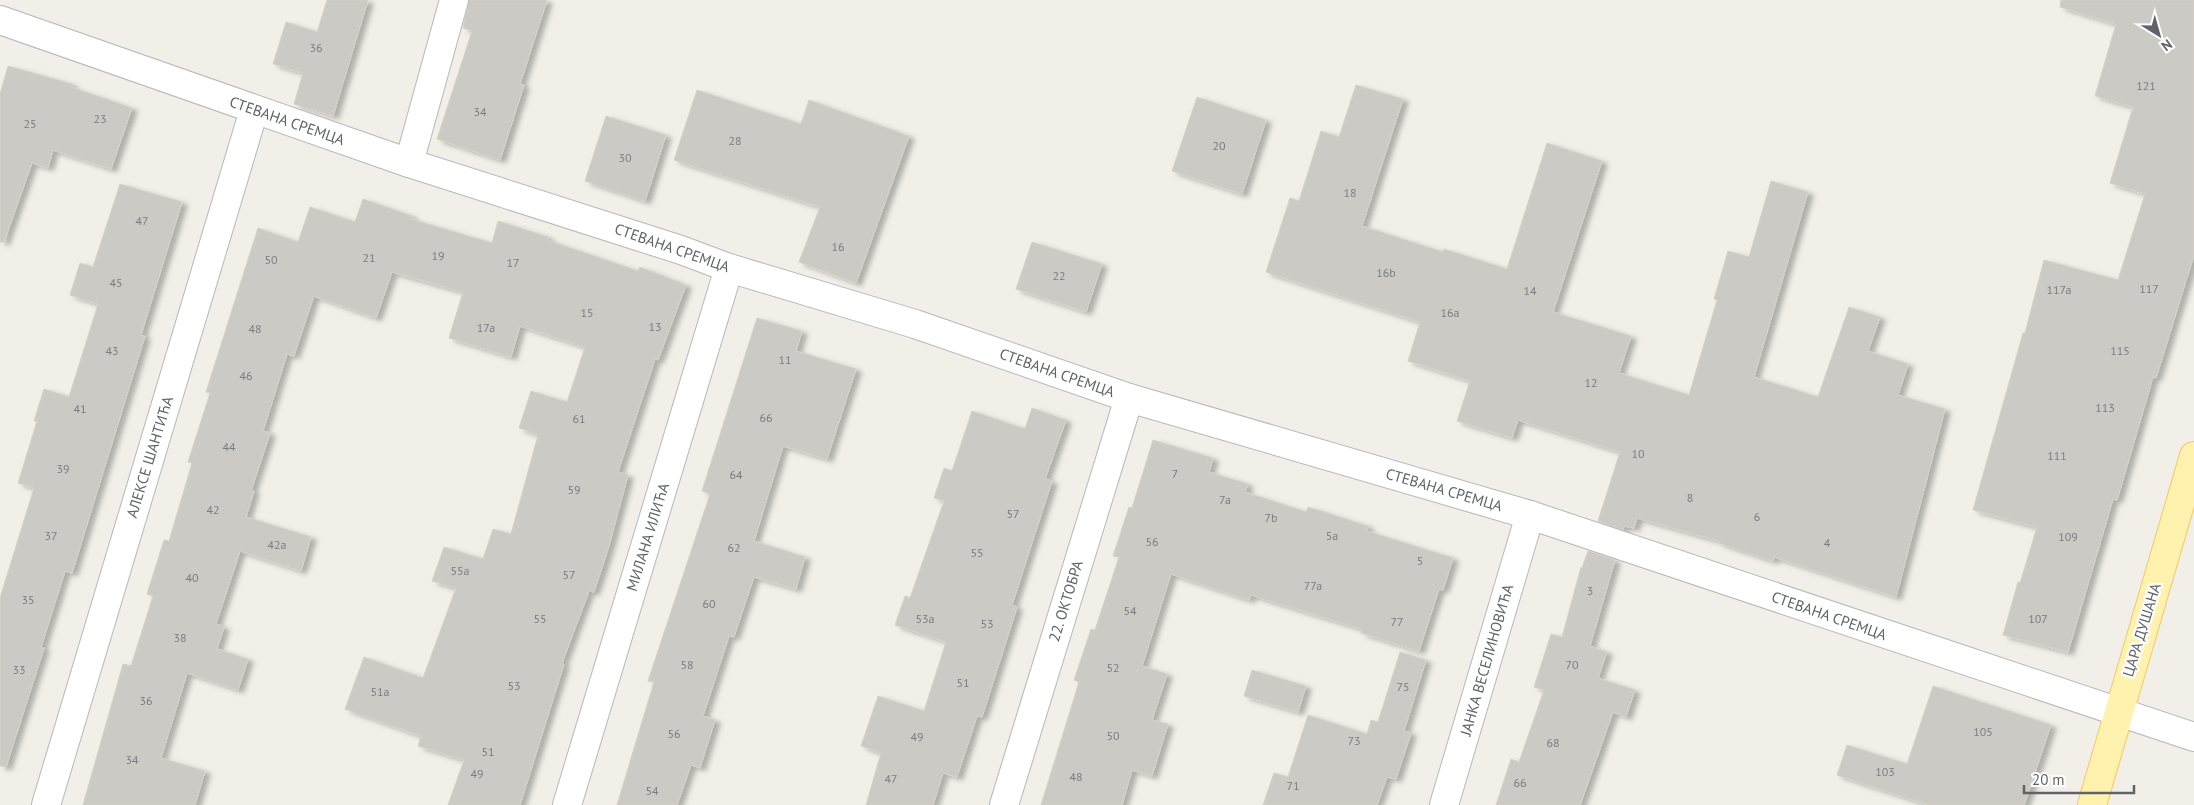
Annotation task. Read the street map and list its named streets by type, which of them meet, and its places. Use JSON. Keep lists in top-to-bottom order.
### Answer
{
  "streets": {
    "main road": ["ЦАРА ДУШАНА"],
    "street": [
      "СТЕВАНА СРЕМЦА",
      "АЛЕКСЕ ШАНТИЋА",
      "МИЛАНА ИЛИЋА",
      "22. ОКТОБРА",
      "ЈАНКА ВЕСЕЛИНОВИЋА"
    ]
  },
  "crossings": [
    ["СТЕВАНА СРЕМЦА", "АЛЕКСЕ ШАНТИЋА"],
    ["СТЕВАНА СРЕМЦА", "МИЛАНА ИЛИЋА"],
    ["СТЕВАНА СРЕМЦА", "22. ОКТОБРА"],
    ["СТЕВАНА СРЕМЦА", "ЦАРА ДУШАНА"],
    ["СТЕВАНА СРЕМЦА", "ЈАНКА ВЕСЕЛИНОВИЋА"]
  ],
  "house_numbers": [
    "36",
    "121",
    "34",
    "23",
    "25",
    "28",
    "20",
    "30",
    "18",
    "47",
    "16",
    "19",
    "21",
    "50",
    "17",
    "16b",
    "22",
    "45",
    "117",
    "117a",
    "14",
    "15",
    "16a",
    "13",
    "17a",
    "48",
    "43",
    "115",
    "11",
    "46",
    "12",
    "113",
    "41",
    "66",
    "61",
    "44",
    "10",
    "111",
    "39",
    "7",
    "64",
    "59",
    "8",
    "7a",
    "42",
    "57",
    "6",
    "7b",
    "37",
    "5a",
    "109",
    "56",
    "4",
    "42a",
    "62",
    "55",
    "5",
    "55a",
    "57",
    "40",
    "77a",
    "3",
    "35",
    "60",
    "54",
    "55",
    "53a",
    "107",
    "77",
    "53",
    "38",
    "58",
    "70",
    "52",
    "33",
    "51",
    "53",
    "75",
    "51a",
    "36",
    "105",
    "56",
    "50",
    "49",
    "73",
    "68",
    "51",
    "34",
    "103",
    "49",
    "48",
    "47",
    "66",
    "71",
    "54"
  ],
  "scale_bar": "20 m",
  "north": "bottom right"
}
